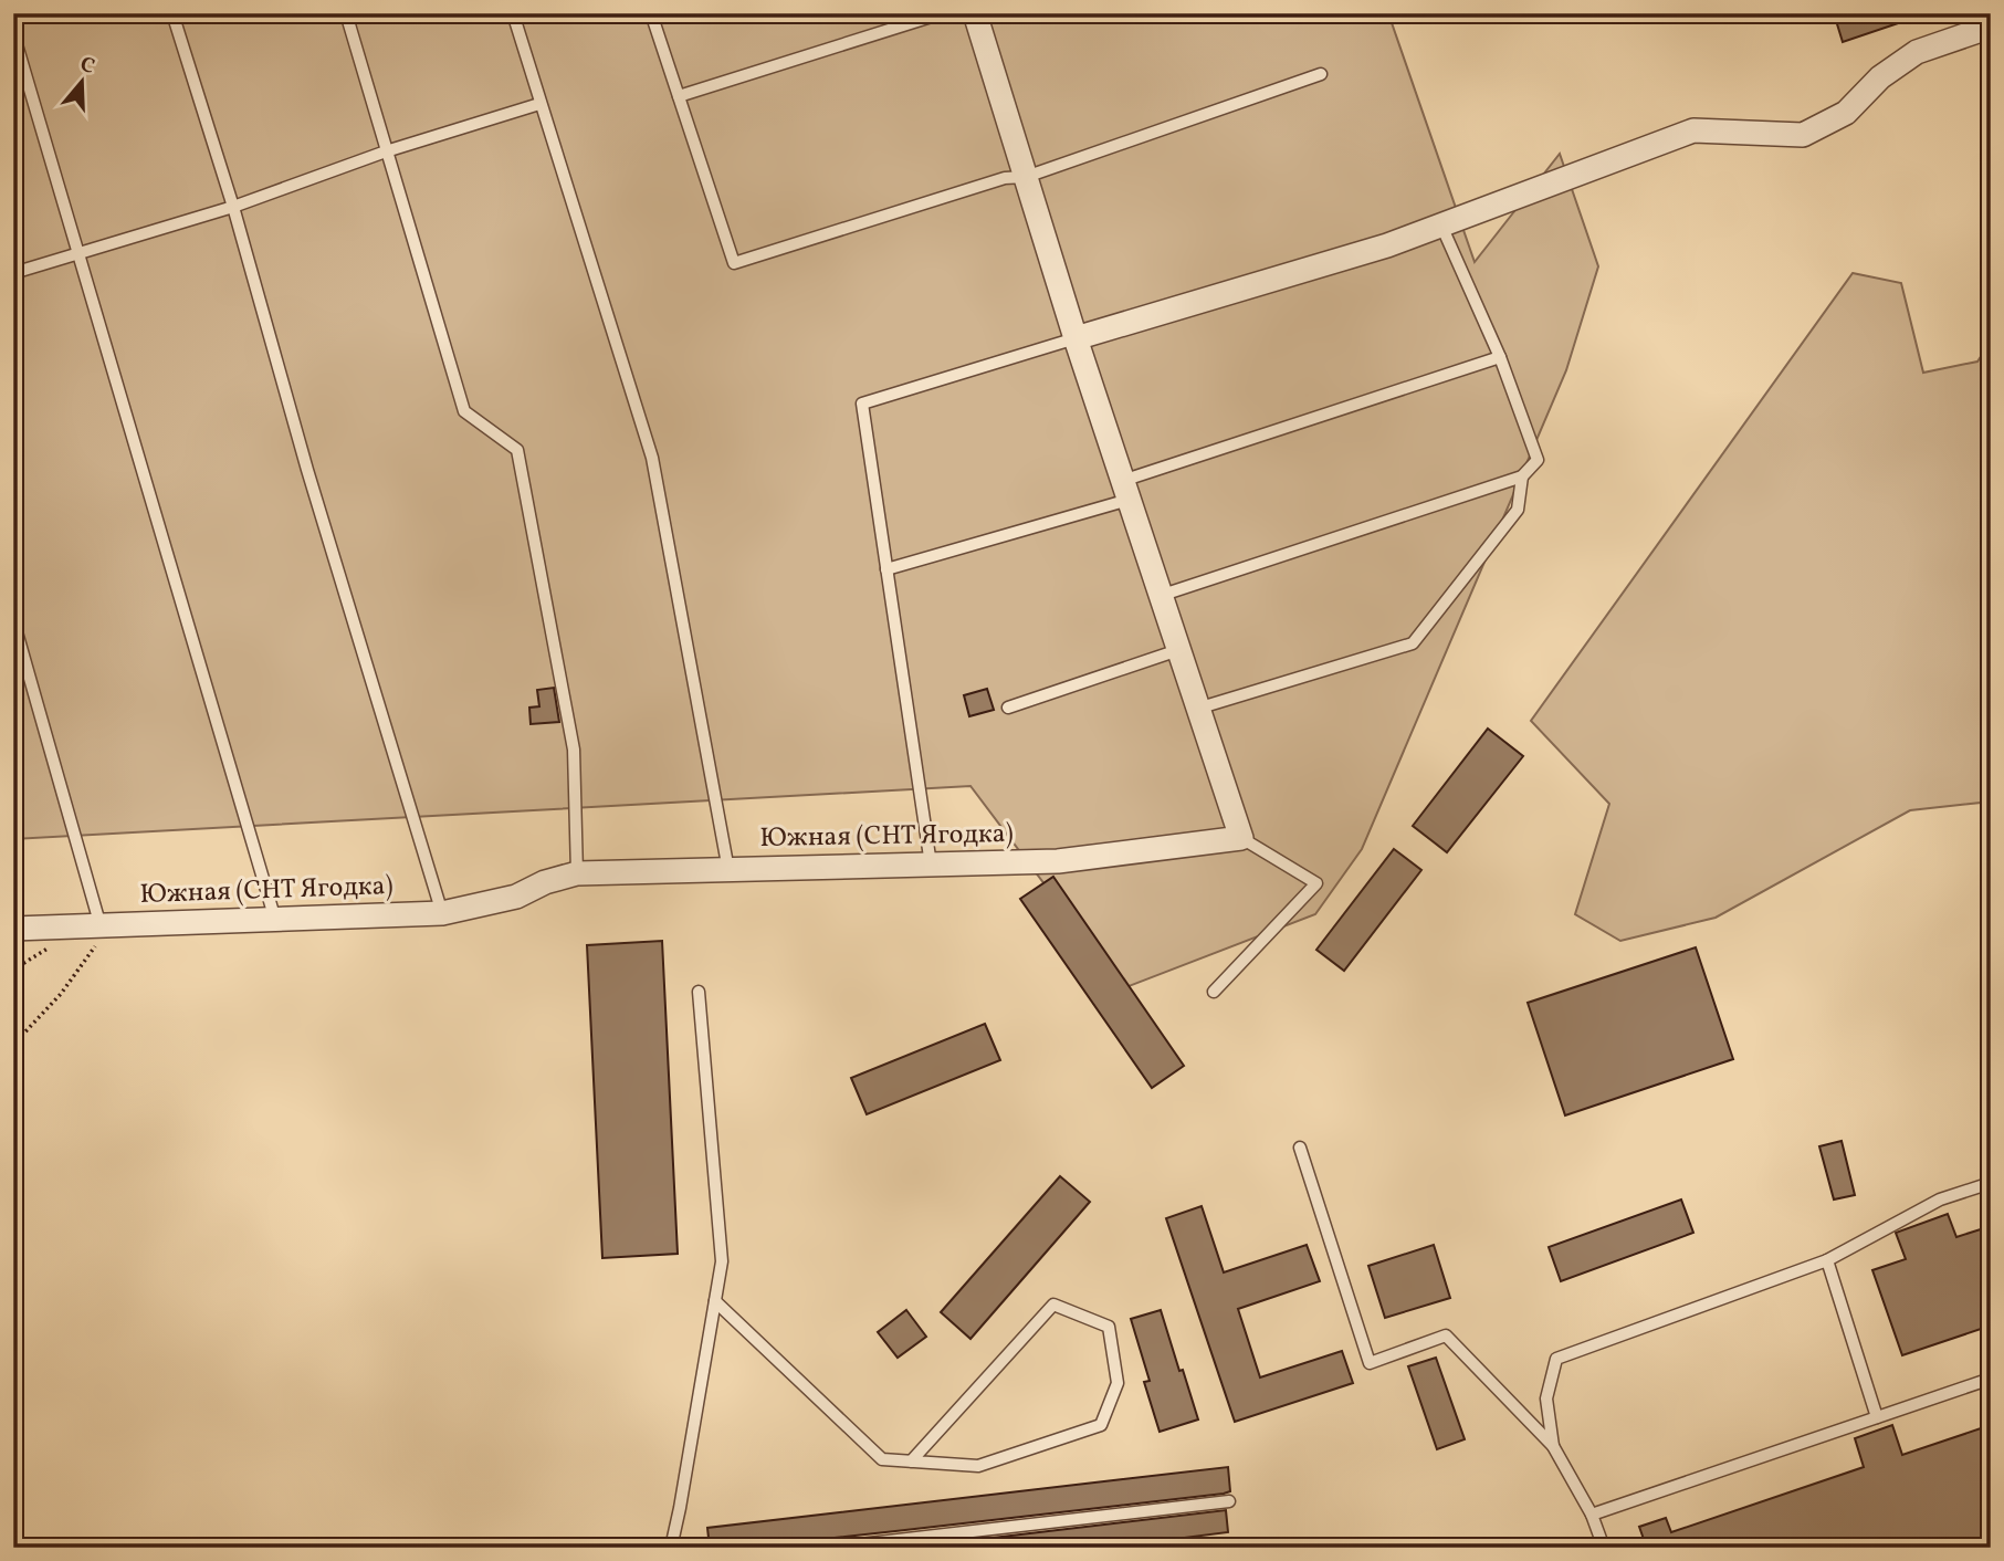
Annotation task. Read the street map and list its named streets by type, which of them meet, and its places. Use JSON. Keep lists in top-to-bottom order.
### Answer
{
  "streets": {
    "street": ["Южная (СНТ Ягодка)"]
  },
  "north": "top"
}
